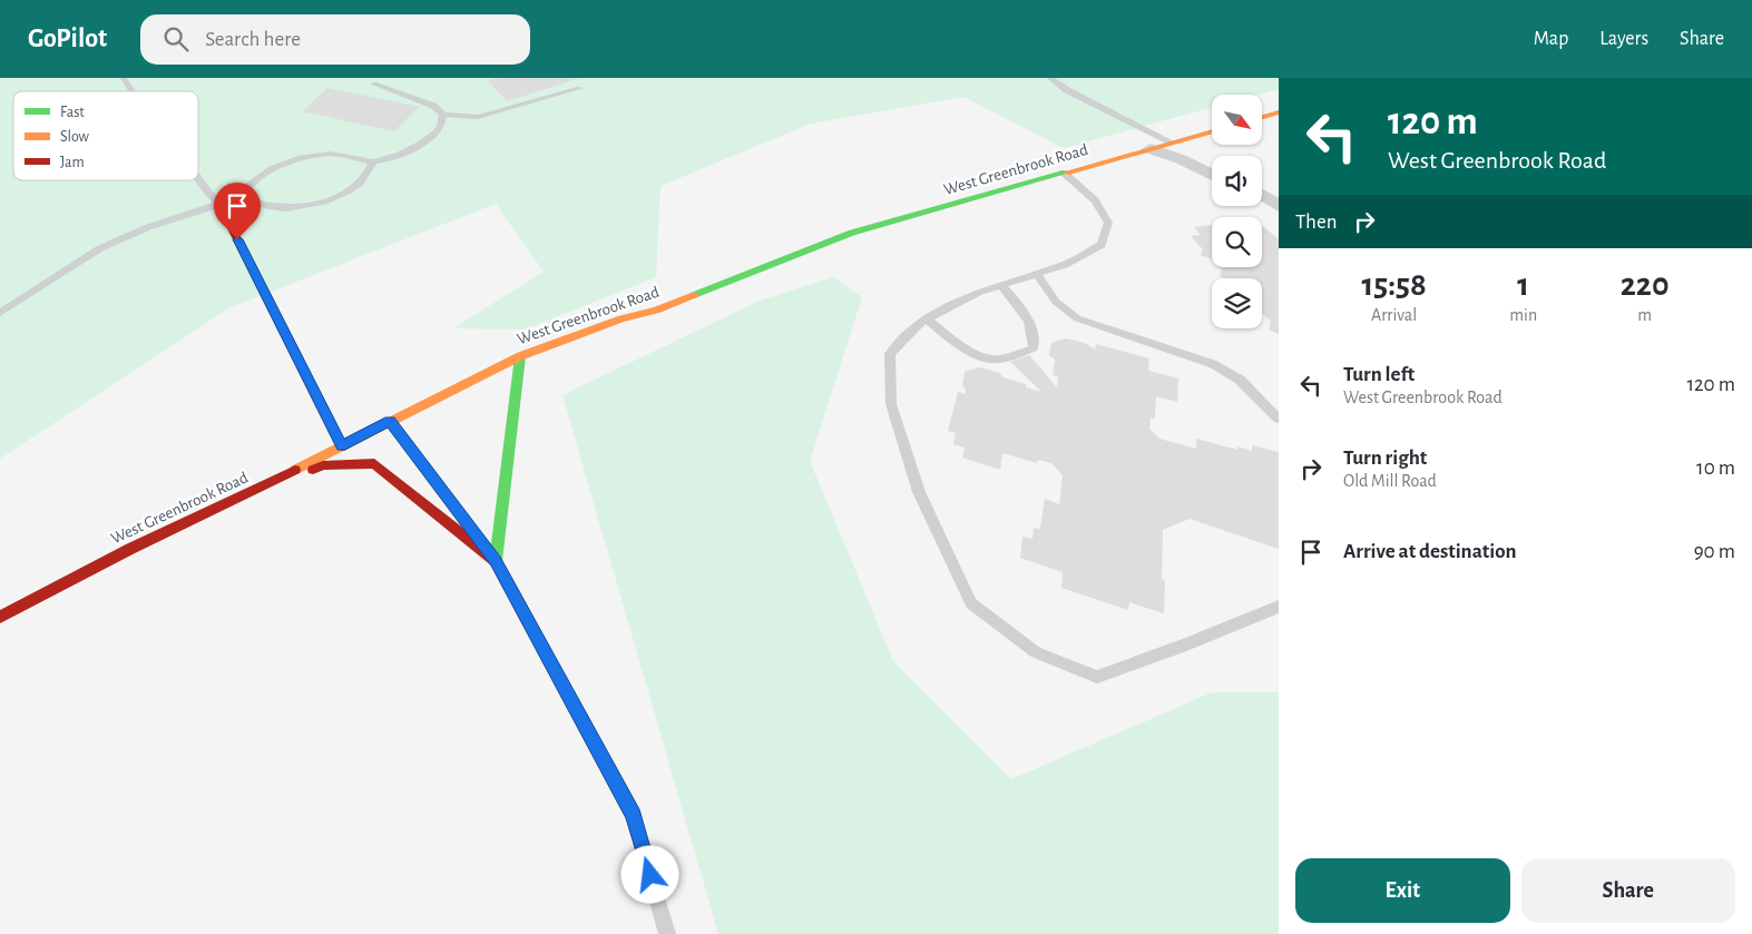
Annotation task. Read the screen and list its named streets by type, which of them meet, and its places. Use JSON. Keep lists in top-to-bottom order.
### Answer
{
  "streets": {
    "street": ["West Greenbrook Road"]
  },
  "legend": ["Fast", "Slow", "Jam"],
  "north": "bottom right",
  "page": {
    "header": "GoPilot",
    "search": "Search here",
    "nav": ["Map", "Layers", "Share"],
    "turn": ["120 m", "West Greenbrook Road"],
    "then": "Then",
    "eta": [
      "15:58",
      "Arrival",
      "1",
      "min",
      "220",
      "m"
    ],
    "list": [
      {
        "name": "Turn left",
        "note": "West Greenbrook Road",
        "value": "120 m"
      },
      {
        "name": "Turn right",
        "note": "Old Mill Road",
        "value": "10 m"
      },
      {
        "name": "Arrive at destination",
        "value": "90 m"
      }
    ],
    "buttons": ["Exit", "Share"]
  }
}
